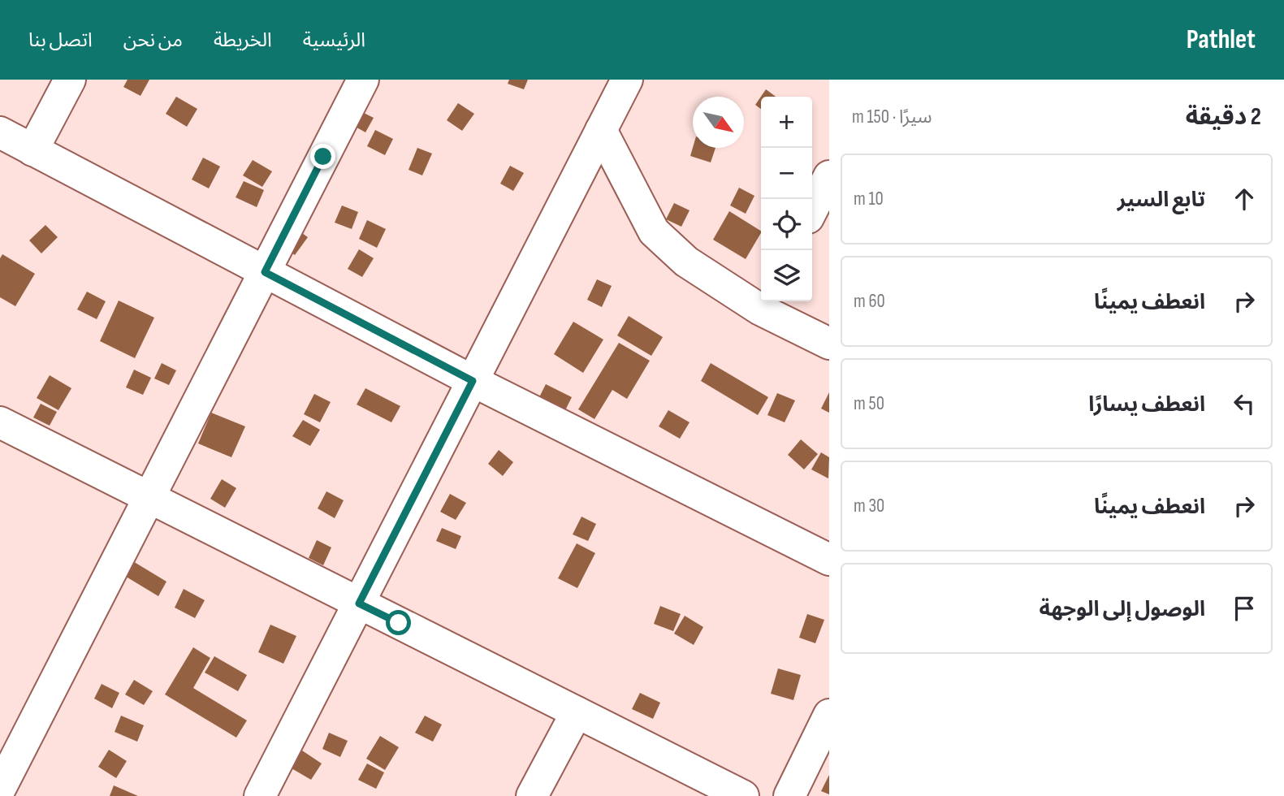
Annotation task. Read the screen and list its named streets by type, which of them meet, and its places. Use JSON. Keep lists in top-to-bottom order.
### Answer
{
  "north": "bottom right",
  "page": {
    "header": "Pathlet",
    "nav": [
      "الرئيسية",
      "الخريطة",
      "من نحن",
      "اتصل بنا"
    ],
    "heading": ["2 دقيقة", "سيرًا · 150 m"],
    "map_buttons": ["+", "−"],
    "list": [
      ["تابع السير", "10 m"],
      ["انعطف يمينًا", "60 m"],
      ["انعطف يسارًا", "50 m"],
      ["انعطف يمينًا", "30 m"],
      "الوصول إلى الوجهة"
    ]
  }
}
